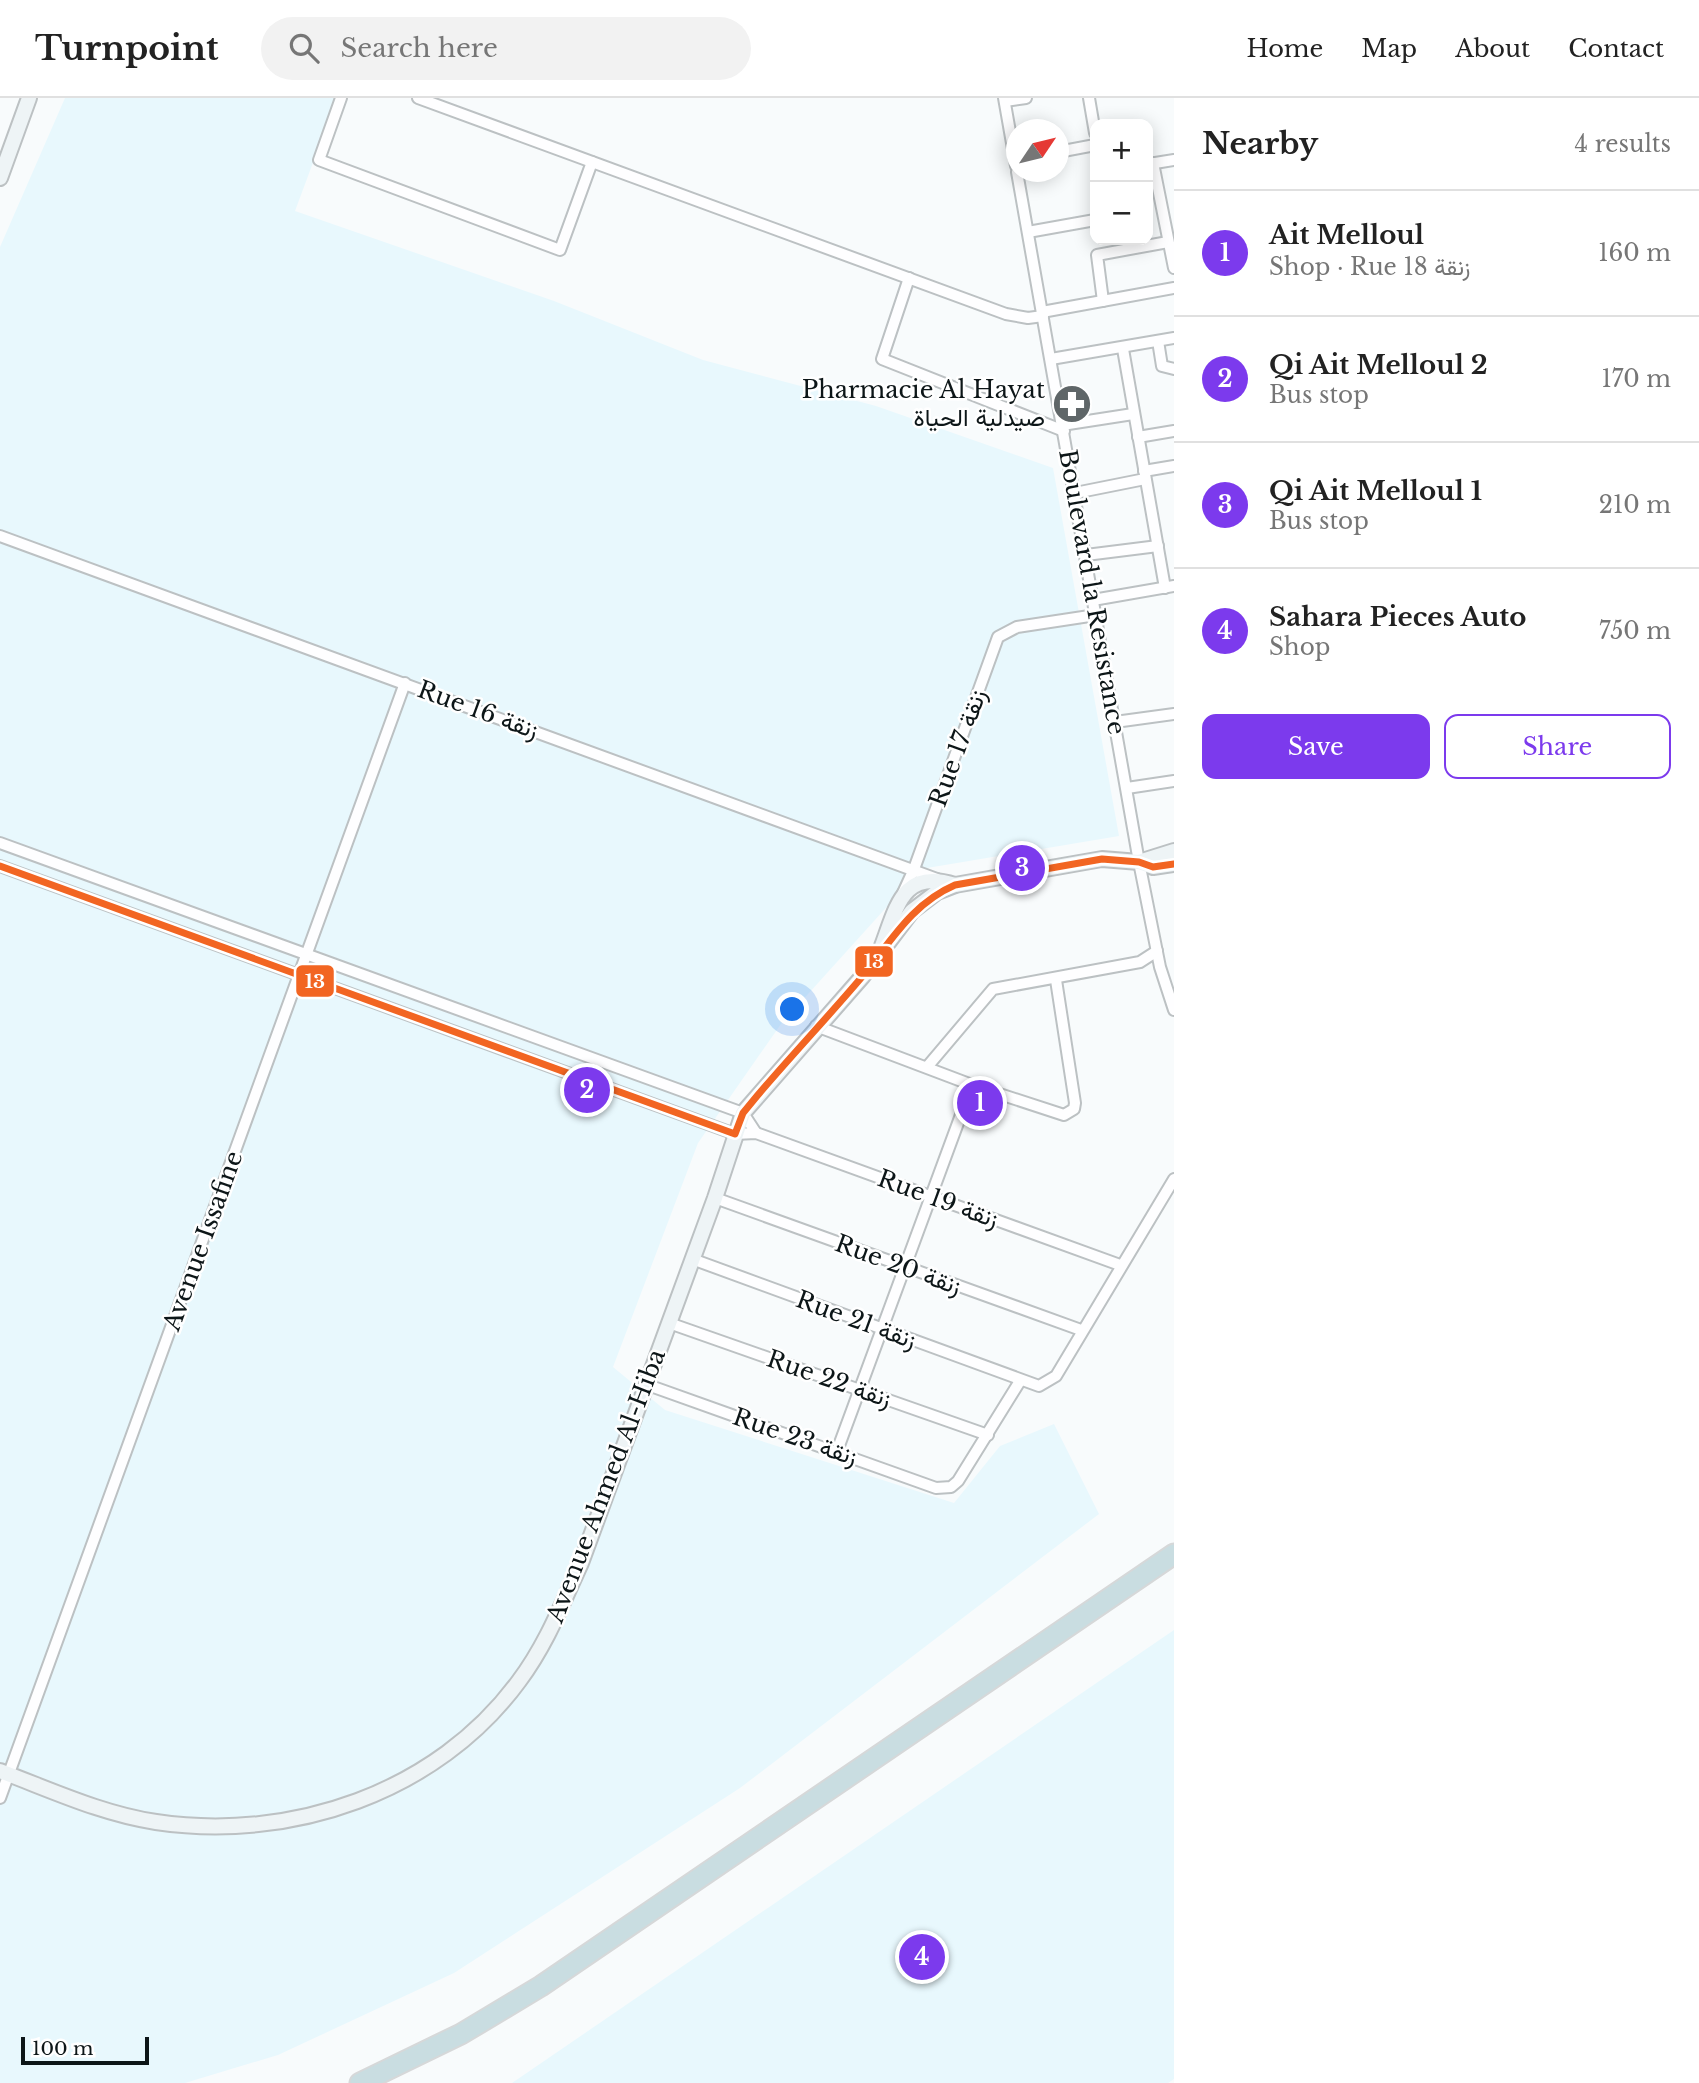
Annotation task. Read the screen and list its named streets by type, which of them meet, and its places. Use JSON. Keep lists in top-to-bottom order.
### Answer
{
  "streets": {
    "street": [
      "Boulevard la Resistance",
      "Rue 16 زنقة",
      "Rue 17 زنقة",
      "Rue 19 زنقة",
      "Avenue Issafine",
      "Rue 20 زنقة",
      "Rue 21 زنقة",
      "Rue 22 زنقة",
      "Rue 23 زنقة",
      "Avenue Ahmed Al-Hiba"
    ]
  },
  "crossings": [
    ["Boulevard la Resistance", "Rue 17 زنقة"],
    ["Boulevard la Resistance", "Avenue Ahmed Al-Hiba"],
    ["Rue 16 زنقة", "Rue 17 زنقة"],
    ["Rue 16 زنقة", "Avenue Issafine"],
    ["Rue 19 زنقة", "Avenue Ahmed Al-Hiba"],
    ["Avenue Issafine", "Avenue Ahmed Al-Hiba"],
    ["Rue 20 زنقة", "Avenue Ahmed Al-Hiba"],
    ["Rue 21 زنقة", "Avenue Ahmed Al-Hiba"],
    ["Rue 22 زنقة", "Rue 23 زنقة"],
    ["Rue 22 زنقة", "Avenue Ahmed Al-Hiba"],
    ["Rue 23 زنقة", "Avenue Ahmed Al-Hiba"]
  ],
  "places": {
    "pharmacy": ["Pharmacie Al Hayat صيدلية الحياة"]
  },
  "lines": ["transit line 13"],
  "scale_bar": "100 m",
  "north": "top right",
  "page": {
    "header": "Turnpoint",
    "search": "Search here",
    "nav": [
      "Home",
      "Map",
      "About",
      "Contact"
    ],
    "heading": ["Nearby", "4 results"],
    "map_buttons": ["+", "−"],
    "list": [
      {
        "mark": "1",
        "name": "Ait Melloul",
        "note": "Shop · Rue 18 زنقة",
        "value": "160 m"
      },
      {
        "mark": "2",
        "name": "Qi Ait Melloul 2",
        "note": "Bus stop",
        "value": "170 m"
      },
      {
        "mark": "3",
        "name": "Qi Ait Melloul 1",
        "note": "Bus stop",
        "value": "210 m"
      },
      {
        "mark": "4",
        "name": "Sahara Pieces Auto",
        "note": "Shop",
        "value": "750 m"
      }
    ],
    "buttons": ["Save", "Share"],
    "pins": [
      "3",
      "2",
      "1",
      "4"
    ],
    "scale": "100 m"
  }
}
